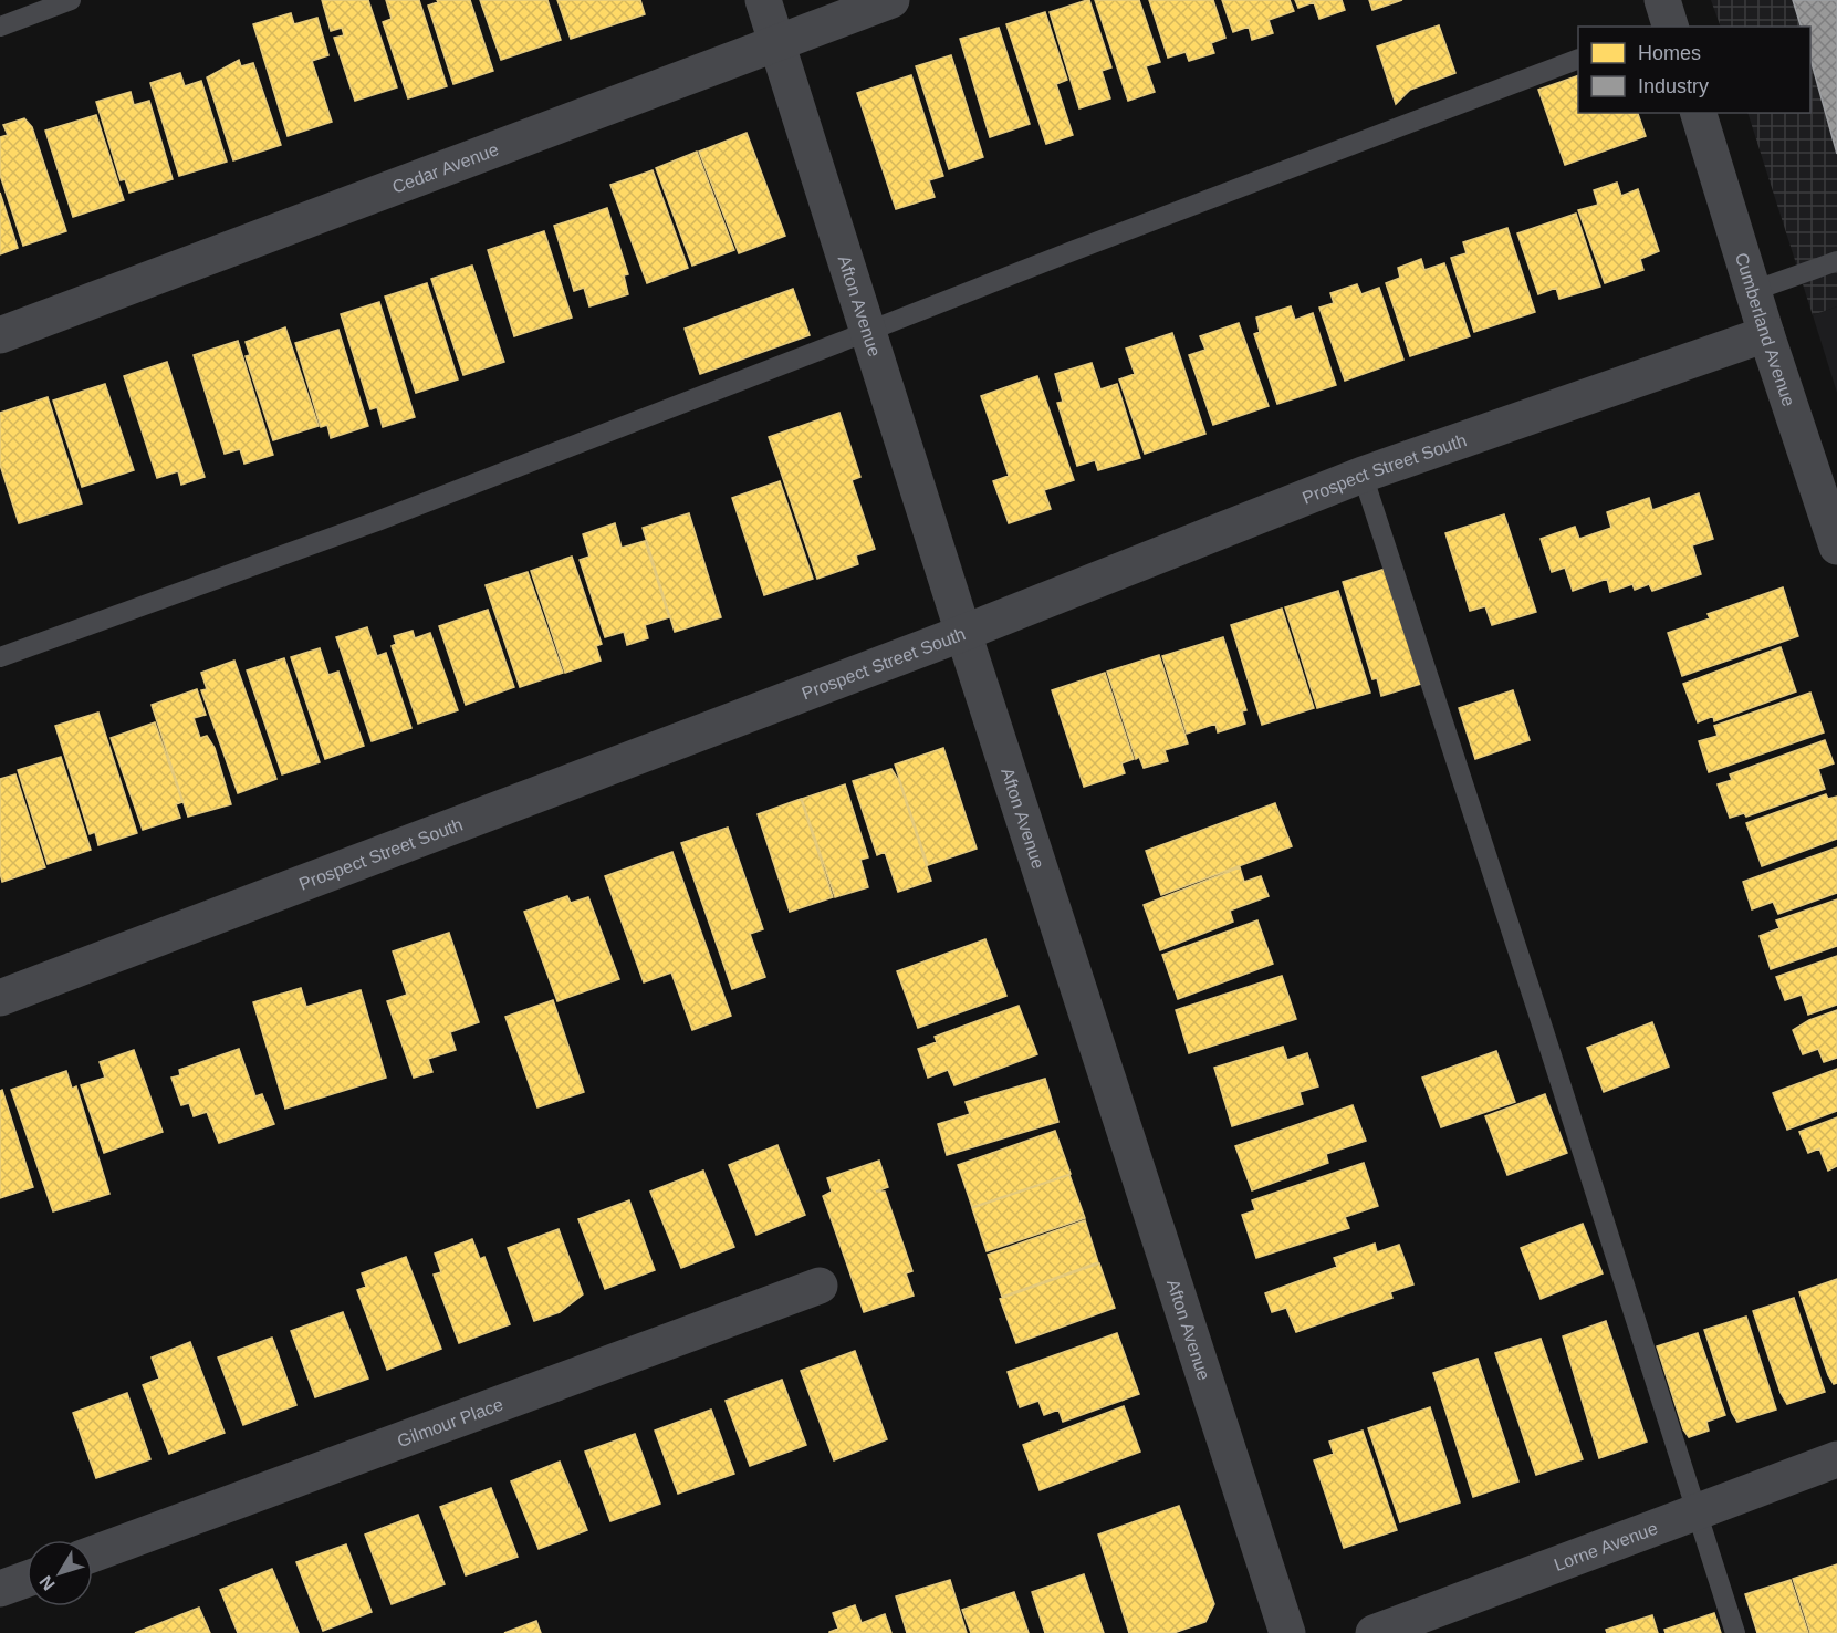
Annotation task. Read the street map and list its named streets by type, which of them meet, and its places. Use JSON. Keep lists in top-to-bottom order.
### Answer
{
  "streets": {
    "street": [
      "Cedar Avenue",
      "Afton Avenue",
      "Cumberland Avenue",
      "Prospect Street South",
      "Gilmour Place",
      "Lorne Avenue"
    ]
  },
  "crossings": [
    ["Cedar Avenue", "Afton Avenue"],
    ["Afton Avenue", "Prospect Street South"],
    ["Cumberland Avenue", "Prospect Street South"]
  ],
  "legend": ["Homes", "Industry"],
  "north": "bottom left"
}
